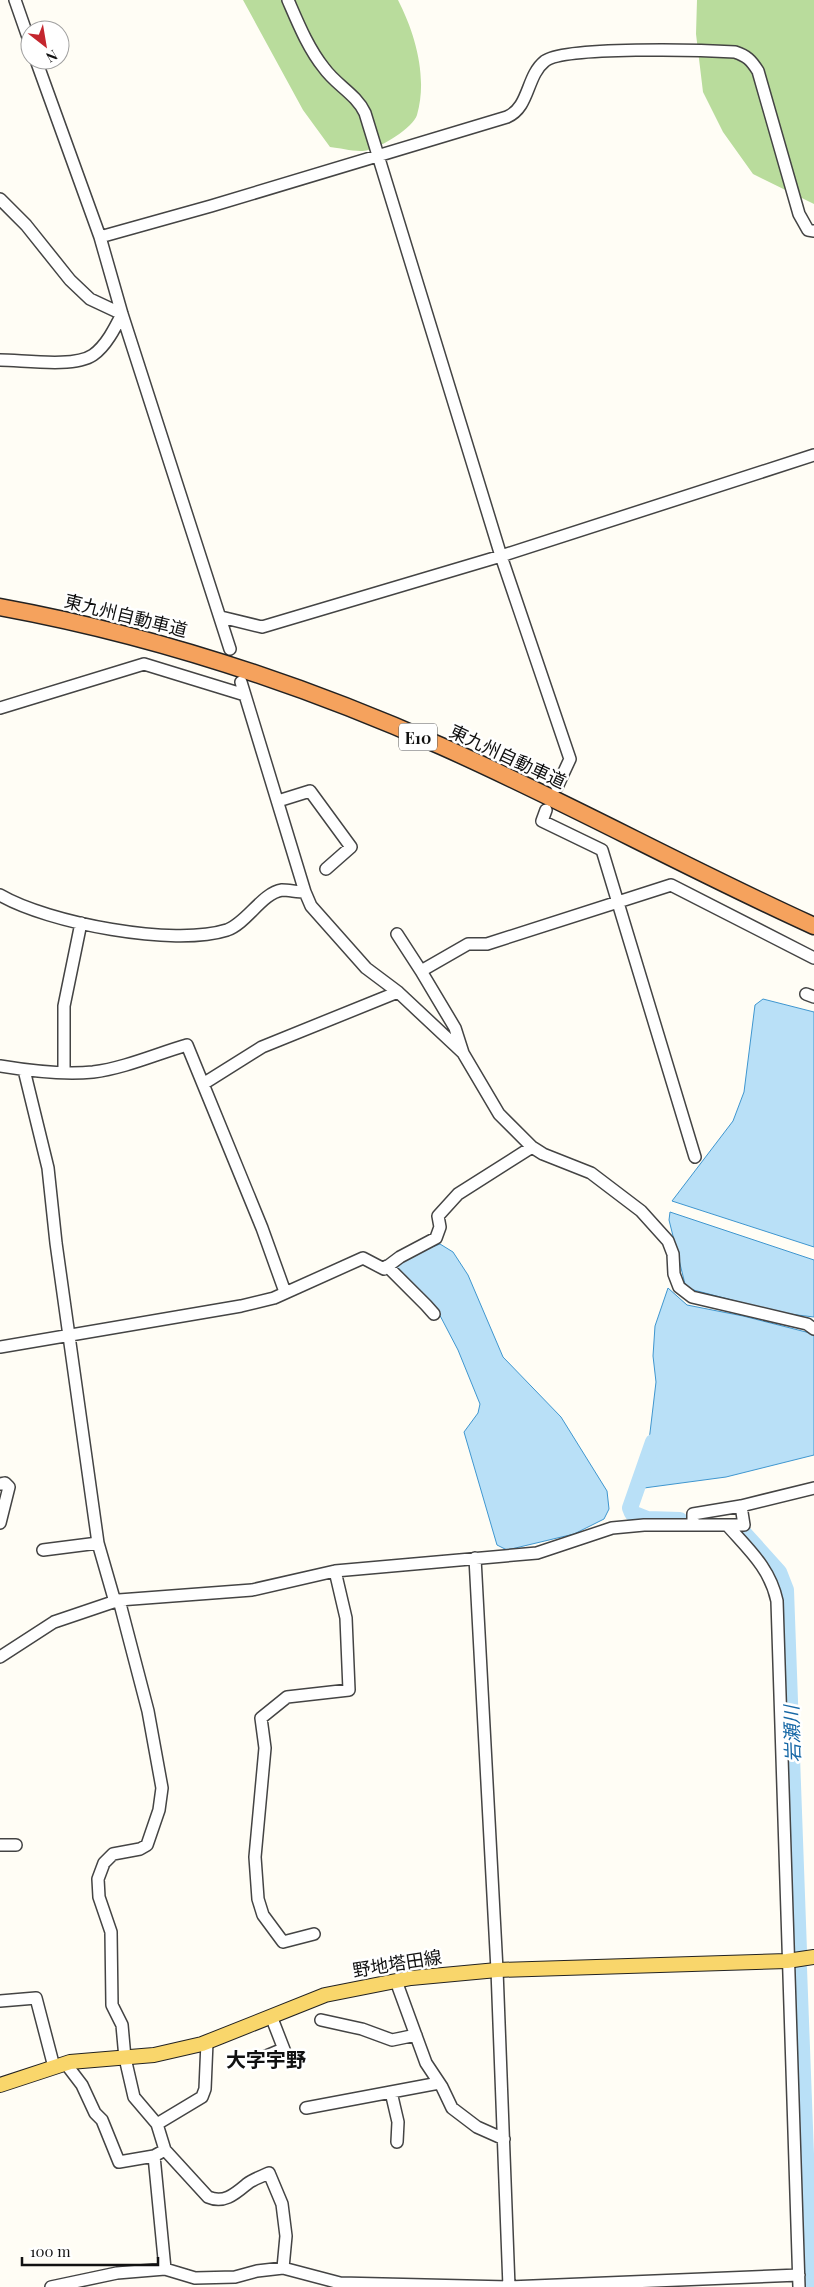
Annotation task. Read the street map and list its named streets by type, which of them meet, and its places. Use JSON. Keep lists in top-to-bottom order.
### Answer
{
  "streets": {
    "highway": ["東九州自動車道", "E10"],
    "main road": ["野地塔田線"]
  },
  "districts": ["大字宇野"],
  "water": ["岩瀬川"],
  "scale_bar": "100 m",
  "north": "bottom right"
}
